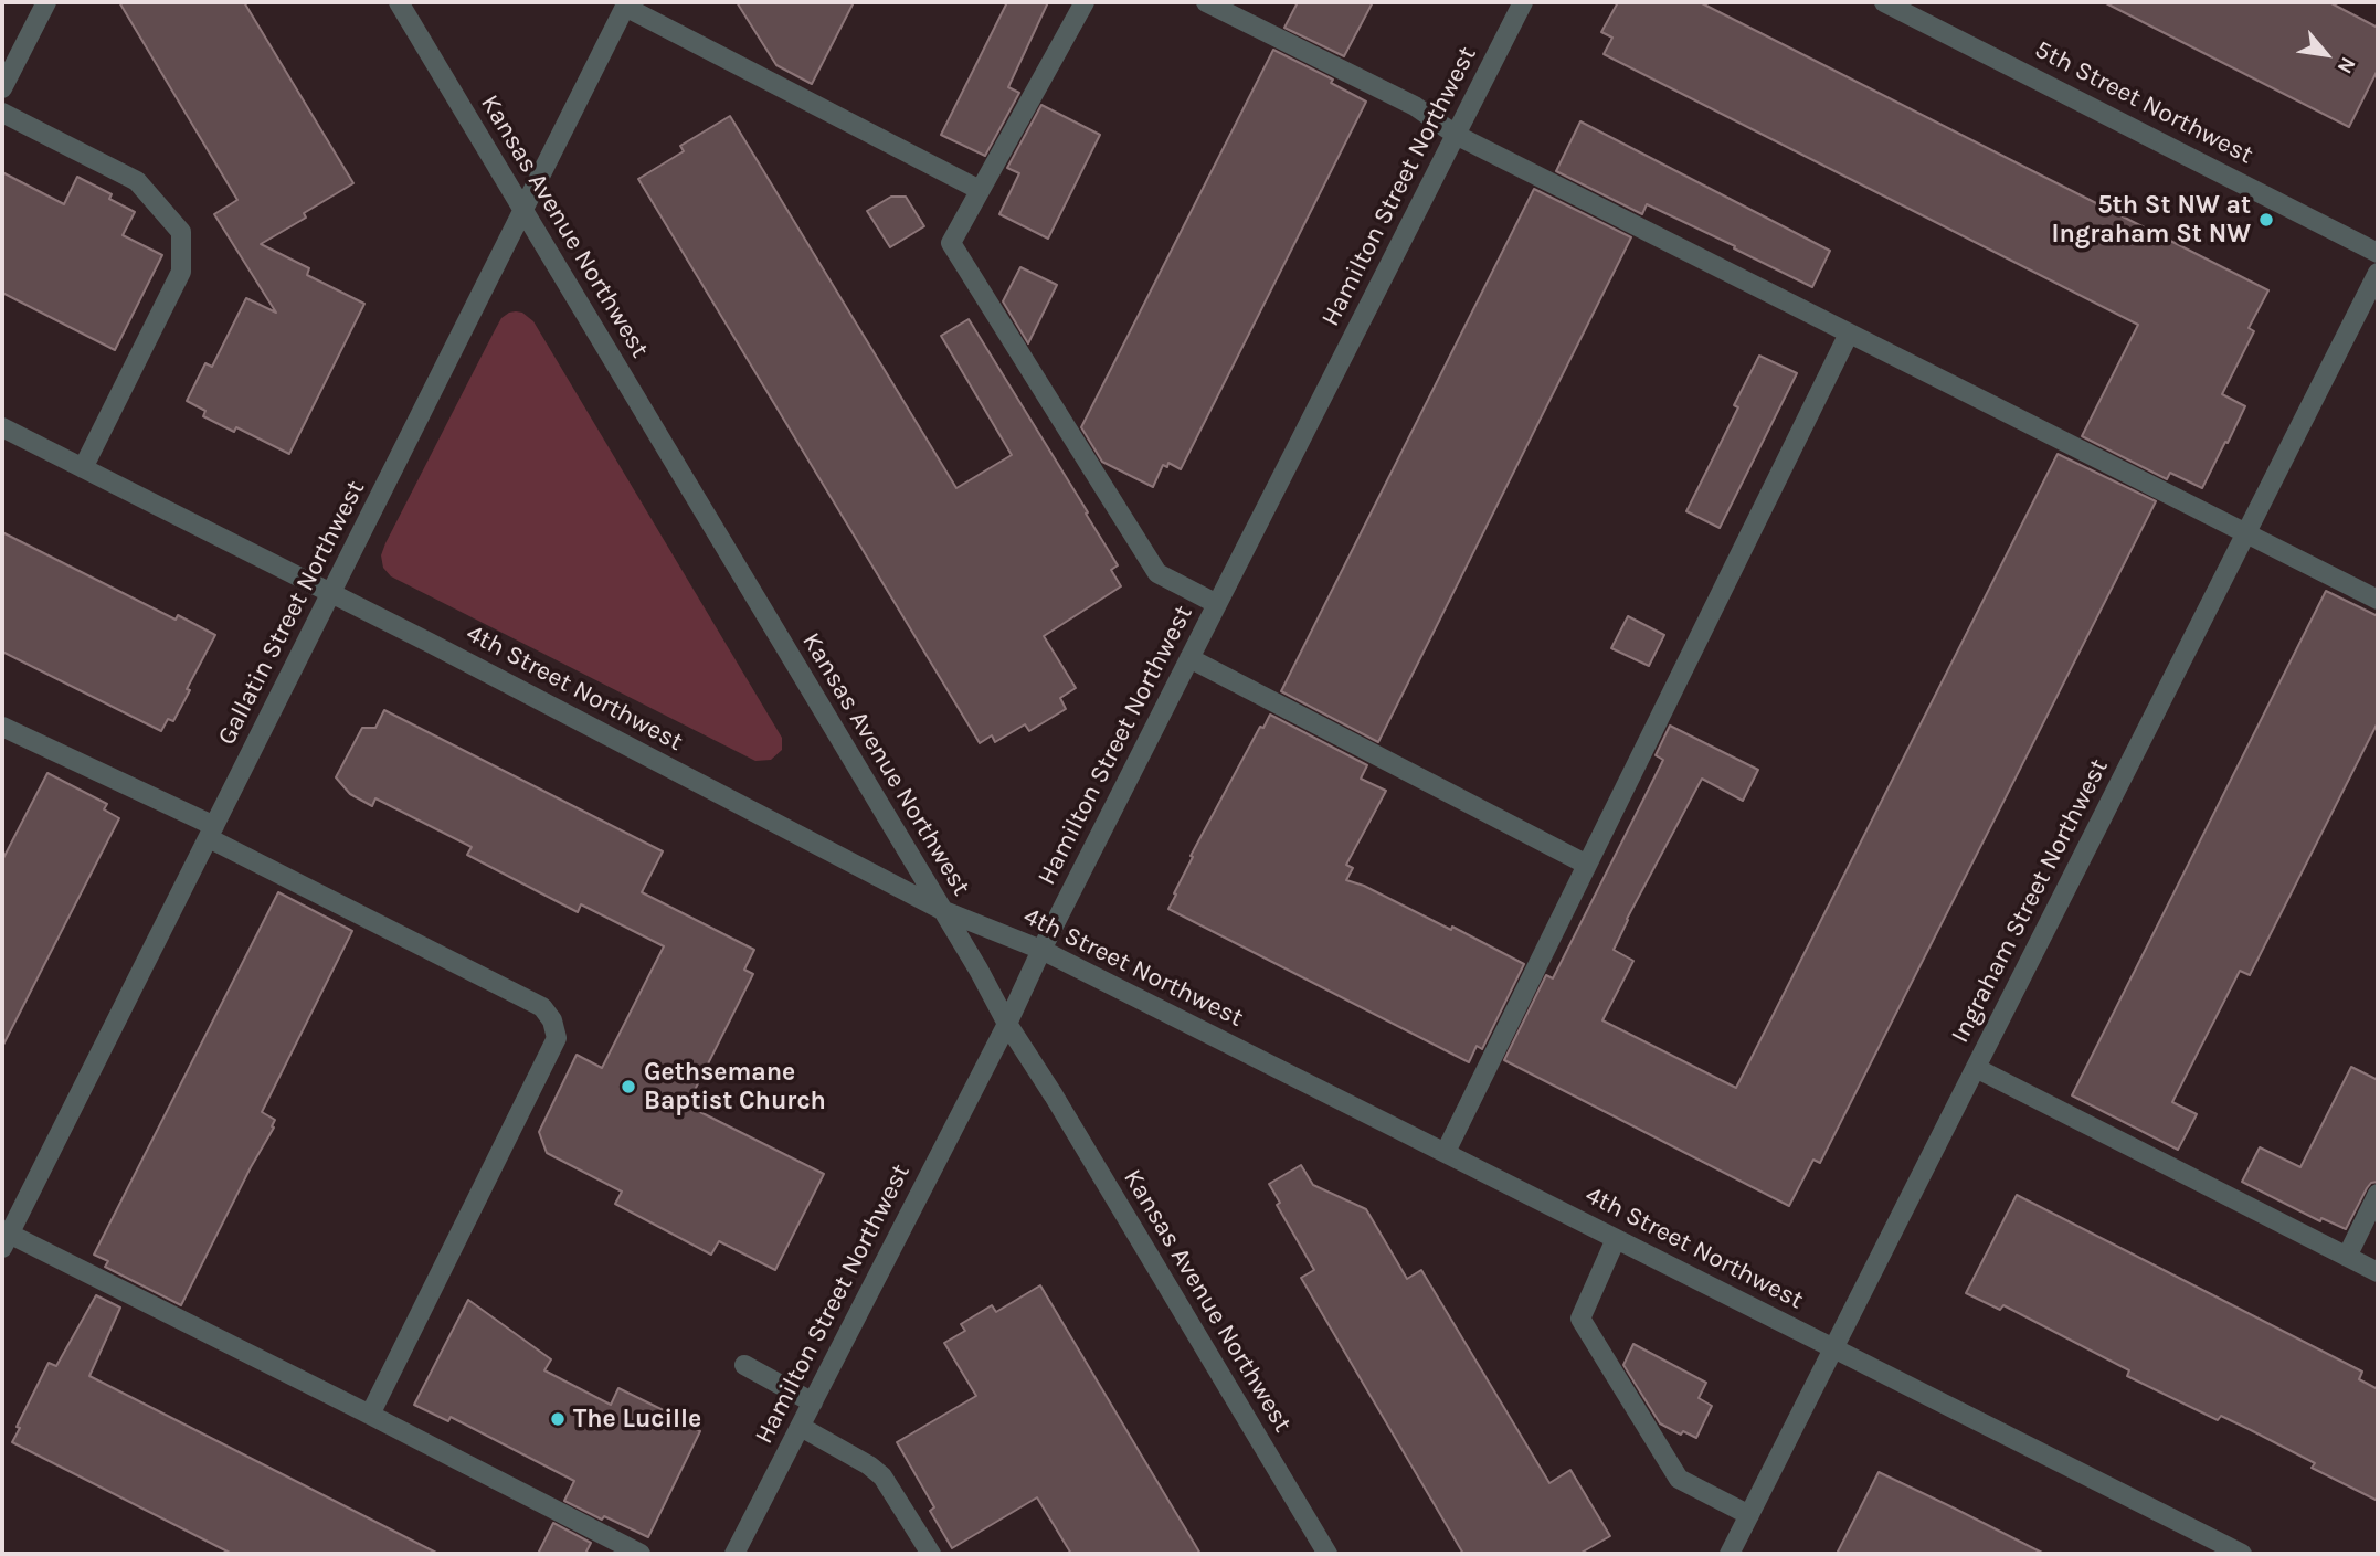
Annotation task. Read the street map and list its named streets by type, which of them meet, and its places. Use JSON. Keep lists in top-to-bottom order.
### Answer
{
  "streets": {
    "street": [
      "5th Street Northwest",
      "Hamilton Street Northwest",
      "Kansas Avenue Northwest",
      "Gallatin Street Northwest",
      "4th Street Northwest",
      "Ingraham Street Northwest"
    ]
  },
  "crossings": [
    ["Hamilton Street Northwest", "Kansas Avenue Northwest"],
    ["Hamilton Street Northwest", "4th Street Northwest"],
    ["Kansas Avenue Northwest", "Gallatin Street Northwest"],
    ["Kansas Avenue Northwest", "4th Street Northwest"],
    ["Gallatin Street Northwest", "4th Street Northwest"],
    ["4th Street Northwest", "Ingraham Street Northwest"]
  ],
  "places": ["5th St NW at Ingraham St NW", "Gethsemane Baptist Church", "The Lucille"],
  "north": "bottom right"
}
